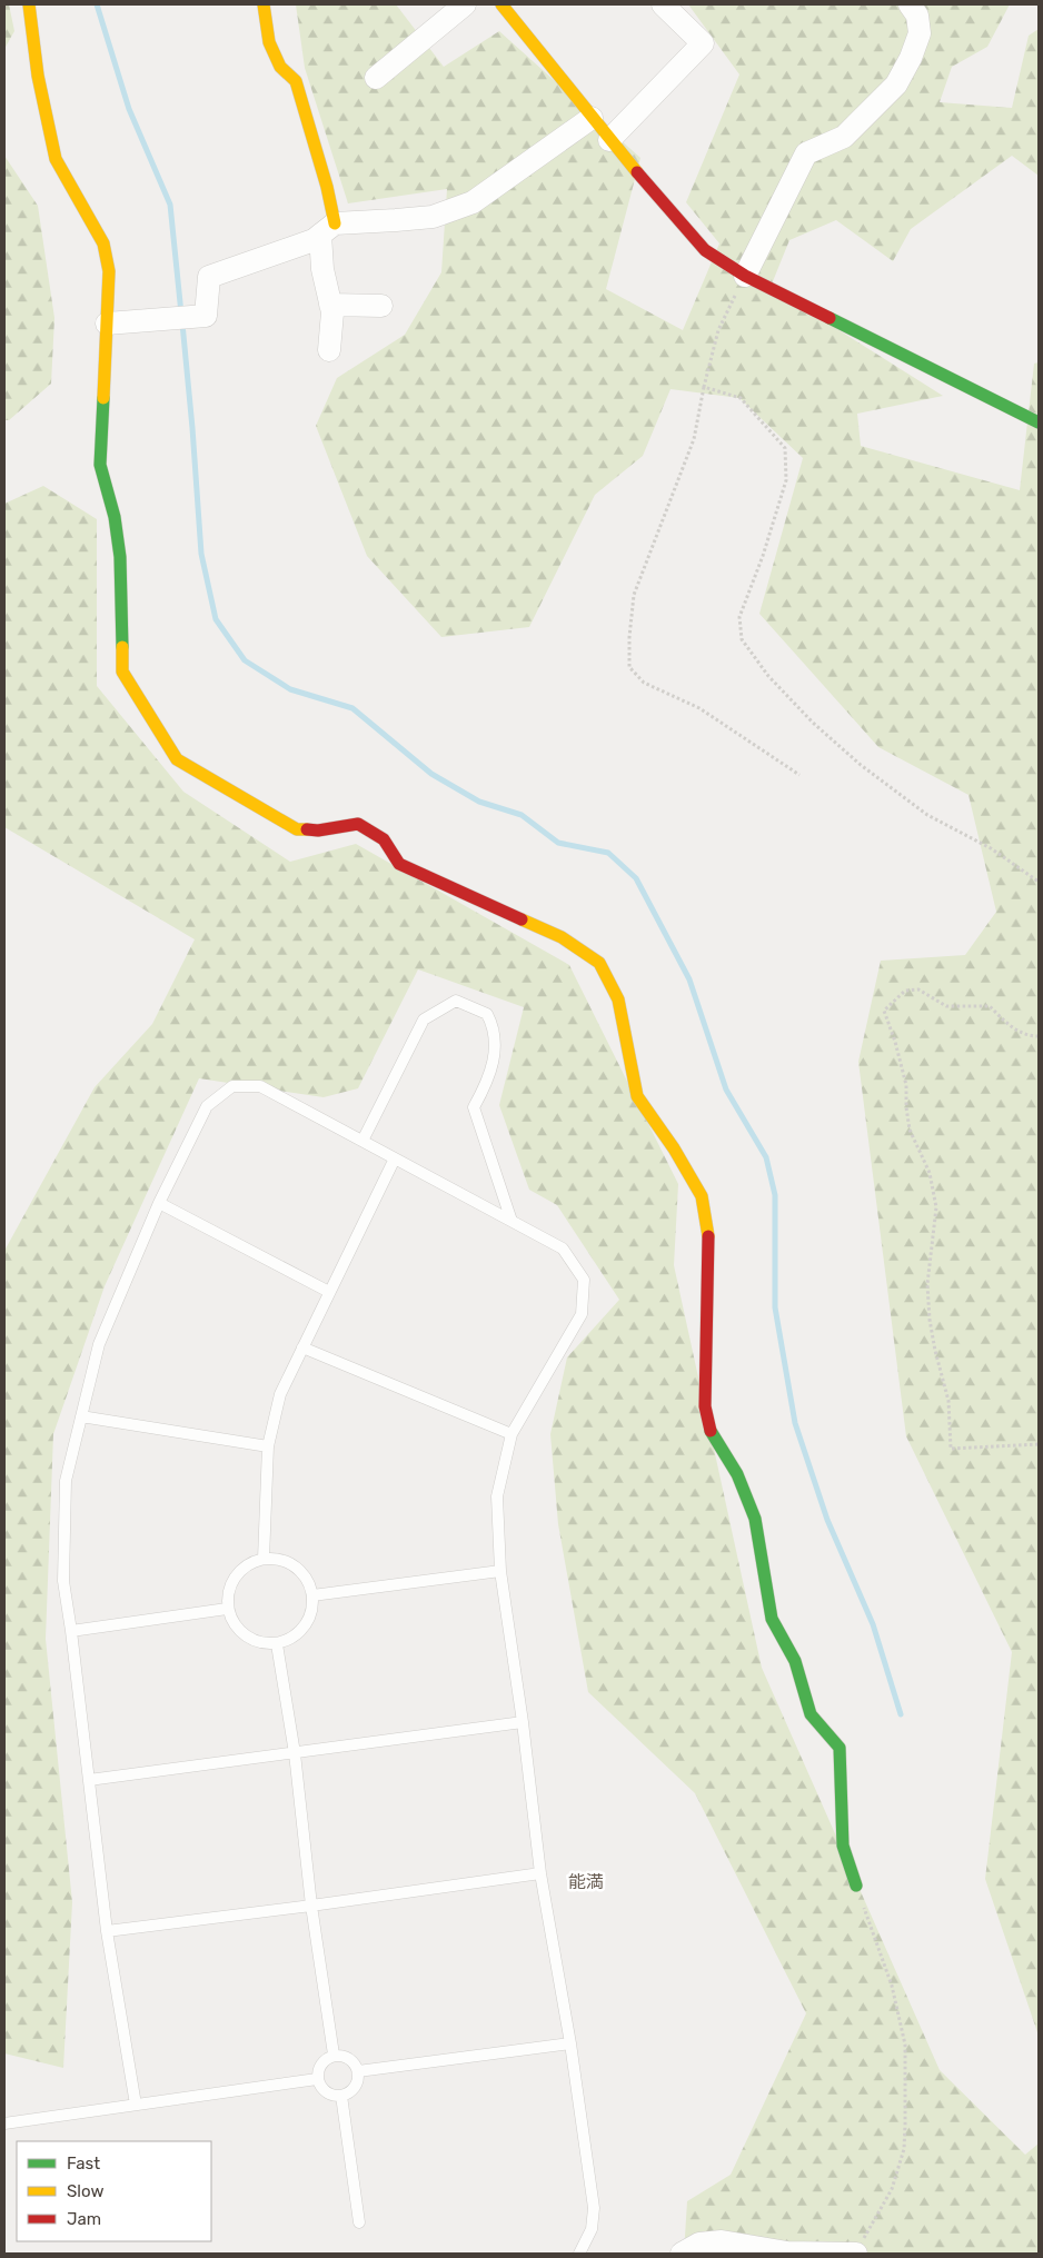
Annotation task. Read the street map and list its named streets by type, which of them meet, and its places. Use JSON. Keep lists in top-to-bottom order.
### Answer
{
  "districts": ["能満"],
  "legend": ["Fast", "Slow", "Jam"]
}
